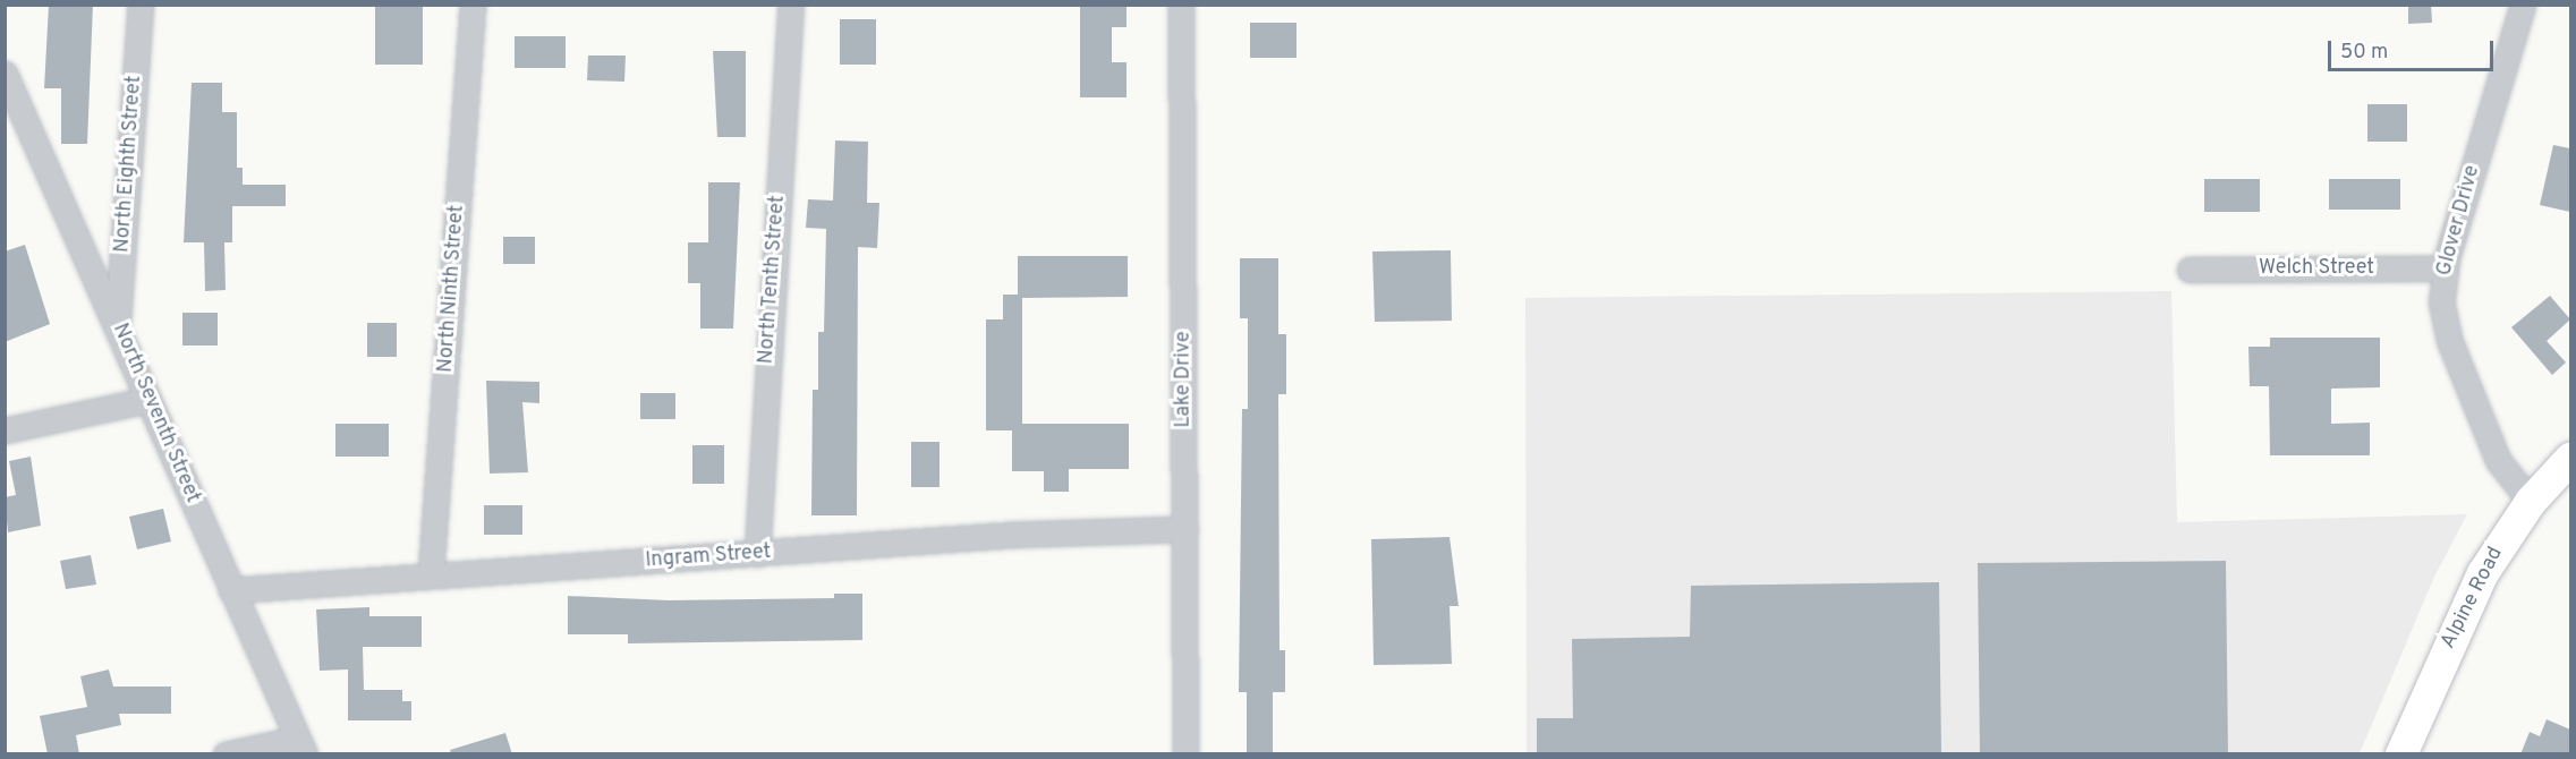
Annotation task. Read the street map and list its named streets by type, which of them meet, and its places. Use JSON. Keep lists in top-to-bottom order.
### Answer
{
  "streets": {
    "main road": ["Alpine Road"],
    "street": [
      "North Eighth Street",
      "Glover Drive",
      "Welch Street",
      "North Tenth Street",
      "North Ninth Street",
      "Lake Drive",
      "North Seventh Street",
      "Ingram Street"
    ]
  },
  "crossings": [
    ["North Eighth Street", "North Seventh Street"],
    ["Glover Drive", "Welch Street"],
    ["Glover Drive", "Alpine Road"],
    ["North Tenth Street", "Ingram Street"],
    ["North Ninth Street", "Ingram Street"],
    ["Lake Drive", "Ingram Street"],
    ["North Seventh Street", "Ingram Street"]
  ],
  "scale_bar": "50 m"
}
